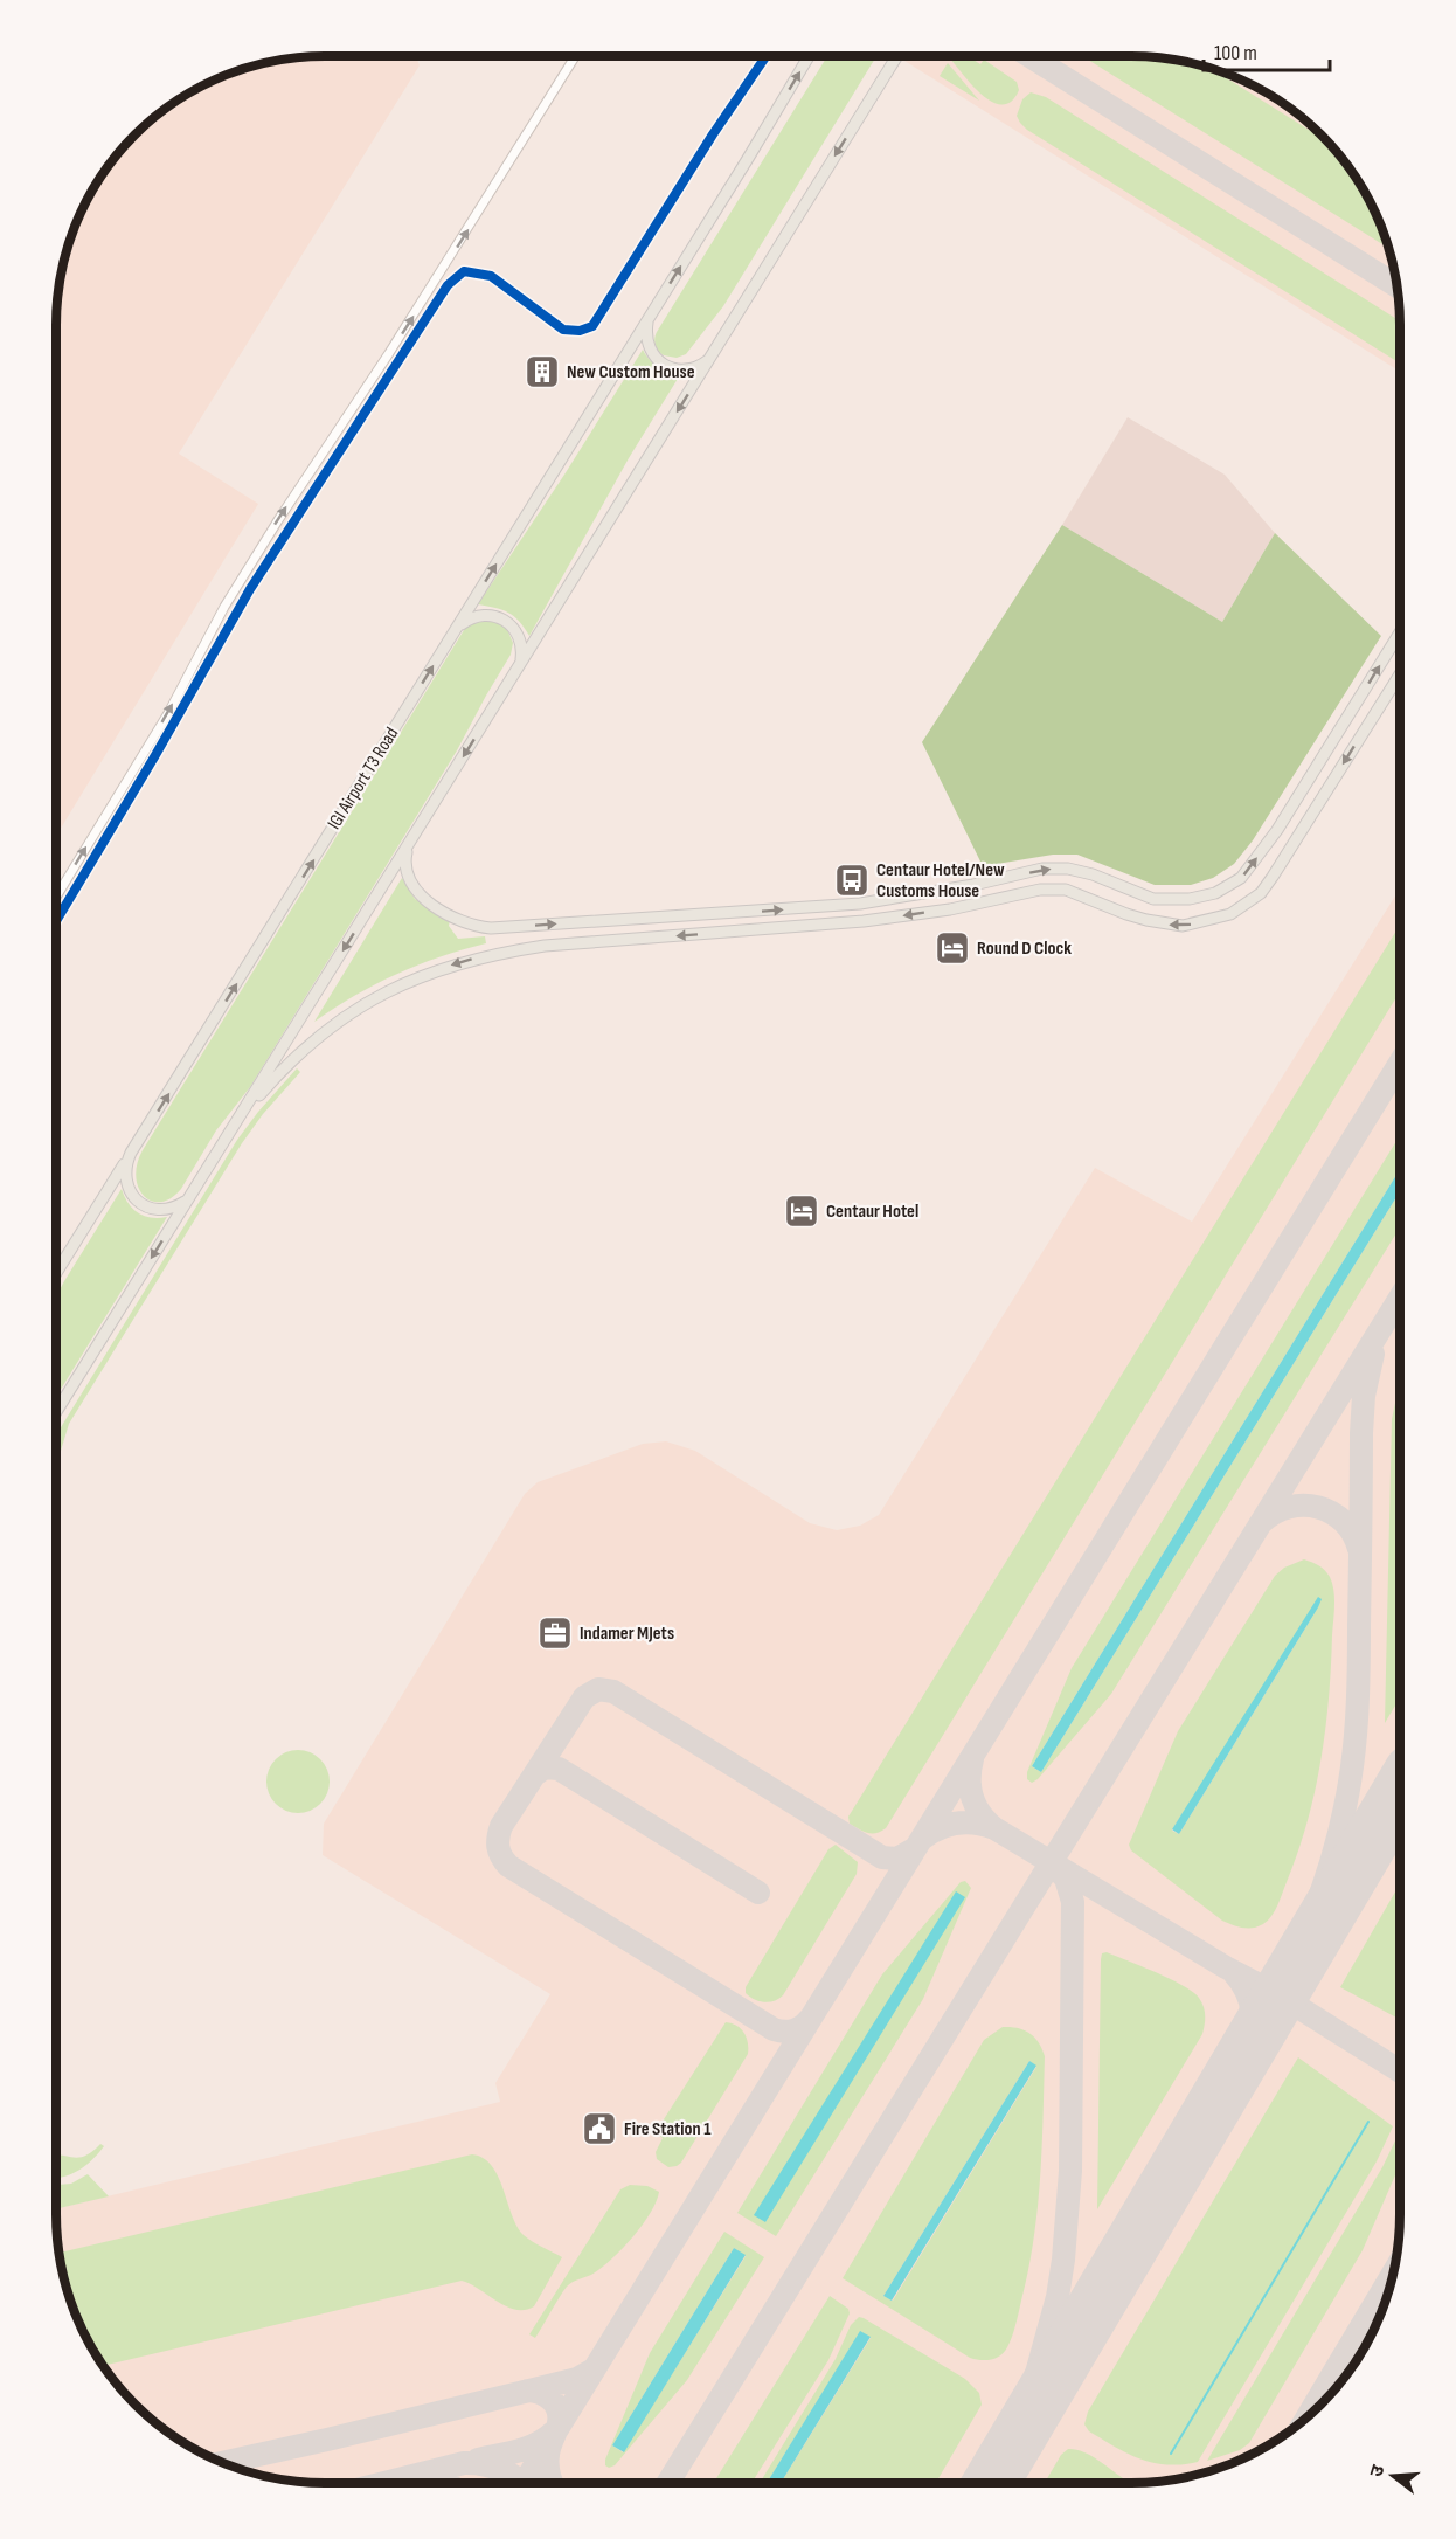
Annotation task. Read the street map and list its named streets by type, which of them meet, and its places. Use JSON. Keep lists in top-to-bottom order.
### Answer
{
  "streets": {
    "main road": ["IGI Airport T3 Road"]
  },
  "places": {
    "building": ["New Custom House"],
    "bus stop": ["Centaur Hotel/New Customs House"],
    "hotel": ["Round D Clock", "Centaur Hotel"],
    "office": ["Indamer MJets"],
    "public building": ["Fire Station 1"]
  },
  "scale_bar": "100 m",
  "north": "left"
}
